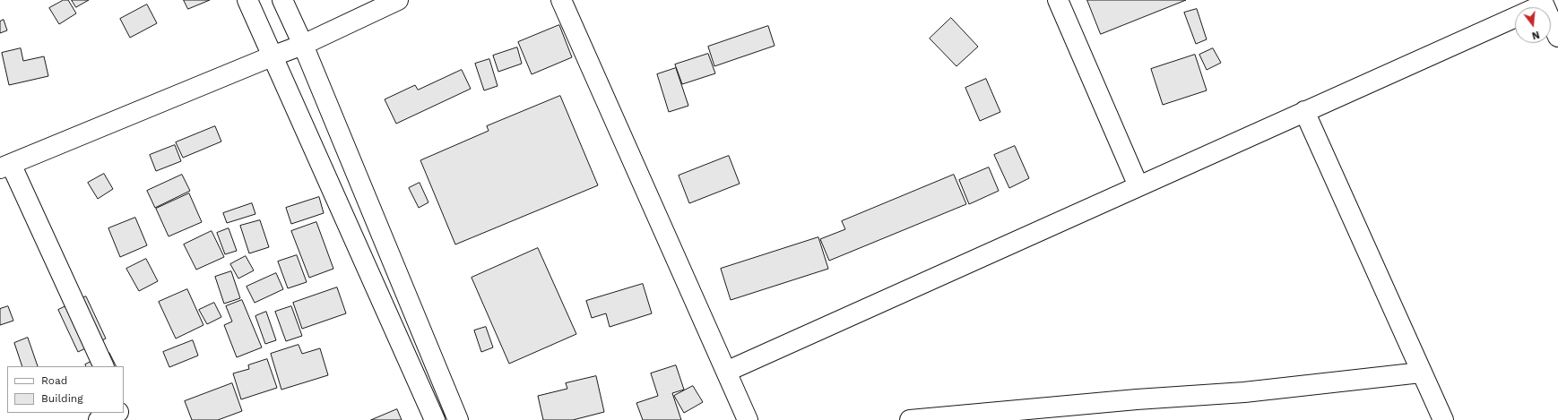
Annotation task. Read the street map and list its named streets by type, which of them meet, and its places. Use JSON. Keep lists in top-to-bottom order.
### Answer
{
  "legend": ["Road", "Building"],
  "north": "bottom"
}
